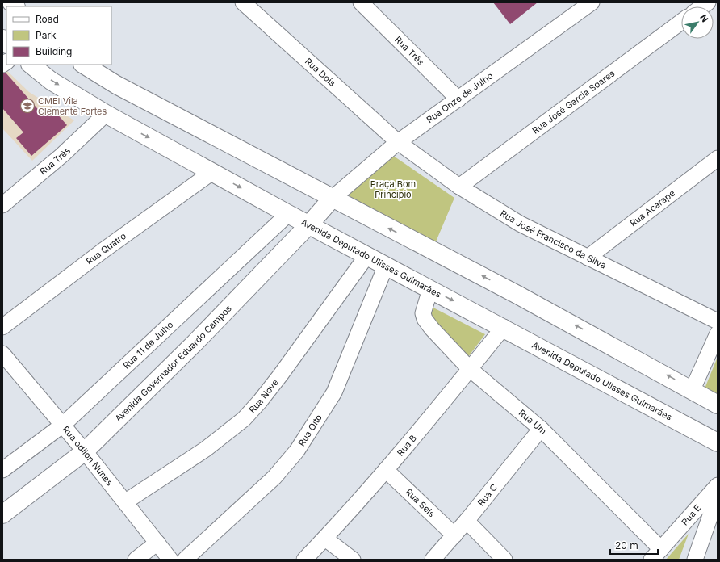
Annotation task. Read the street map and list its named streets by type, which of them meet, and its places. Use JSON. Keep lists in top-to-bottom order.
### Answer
{
  "streets": {
    "street": [
      "Rua Três",
      "Rua Dois",
      "Rua Onze de Julho",
      "Rua José Garcia Soares",
      "Rua Acarape",
      "Rua José Francisco da Silva",
      "Rua Quatro",
      "Avenida Deputado Ulisses Guimarães",
      "Rua 11 de Julho",
      "Avenida Governador Eduardo Campos",
      "Rua Nove",
      "Rua Um",
      "Rua Oito",
      "Rua B",
      "Rua odilon Nunes",
      "Rua C",
      "Rua Seis",
      "Rua E"
    ]
  },
  "crossings": [
    ["Rua Três", "Rua Onze de Julho"],
    ["Rua Três", "Avenida Deputado Ulisses Guimarães"],
    ["Rua Dois", "Rua Onze de Julho"],
    ["Rua Dois", "Rua José Francisco da Silva"],
    ["Rua Onze de Julho", "Rua José Francisco da Silva"],
    ["Rua Onze de Julho", "Avenida Governador Eduardo Campos"],
    ["Rua José Garcia Soares", "Rua José Francisco da Silva"],
    ["Rua Acarape", "Rua José Francisco da Silva"],
    ["Rua Quatro", "Avenida Deputado Ulisses Guimarães"],
    ["Avenida Deputado Ulisses Guimarães", "Rua 11 de Julho"],
    ["Avenida Deputado Ulisses Guimarães", "Avenida Governador Eduardo Campos"],
    ["Avenida Deputado Ulisses Guimarães", "Rua Nove"],
    ["Avenida Deputado Ulisses Guimarães", "Rua Um"],
    ["Avenida Deputado Ulisses Guimarães", "Rua Oito"],
    ["Avenida Deputado Ulisses Guimarães", "Rua B"],
    ["Rua 11 de Julho", "Rua odilon Nunes"],
    ["Avenida Governador Eduardo Campos", "Rua odilon Nunes"],
    ["Rua Nove", "Rua odilon Nunes"],
    ["Rua Um", "Rua B"],
    ["Rua Um", "Rua C"],
    ["Rua Um", "Rua E"],
    ["Rua B", "Rua Seis"],
    ["Rua C", "Rua Seis"]
  ],
  "parks": ["Praça Bom Principio"],
  "places": {
    "school or university": ["CMEI Vila Clemente Fortes"]
  },
  "legend": ["Road", "Park", "Building"],
  "scale_bar": "20 m",
  "north": "top right"
}
